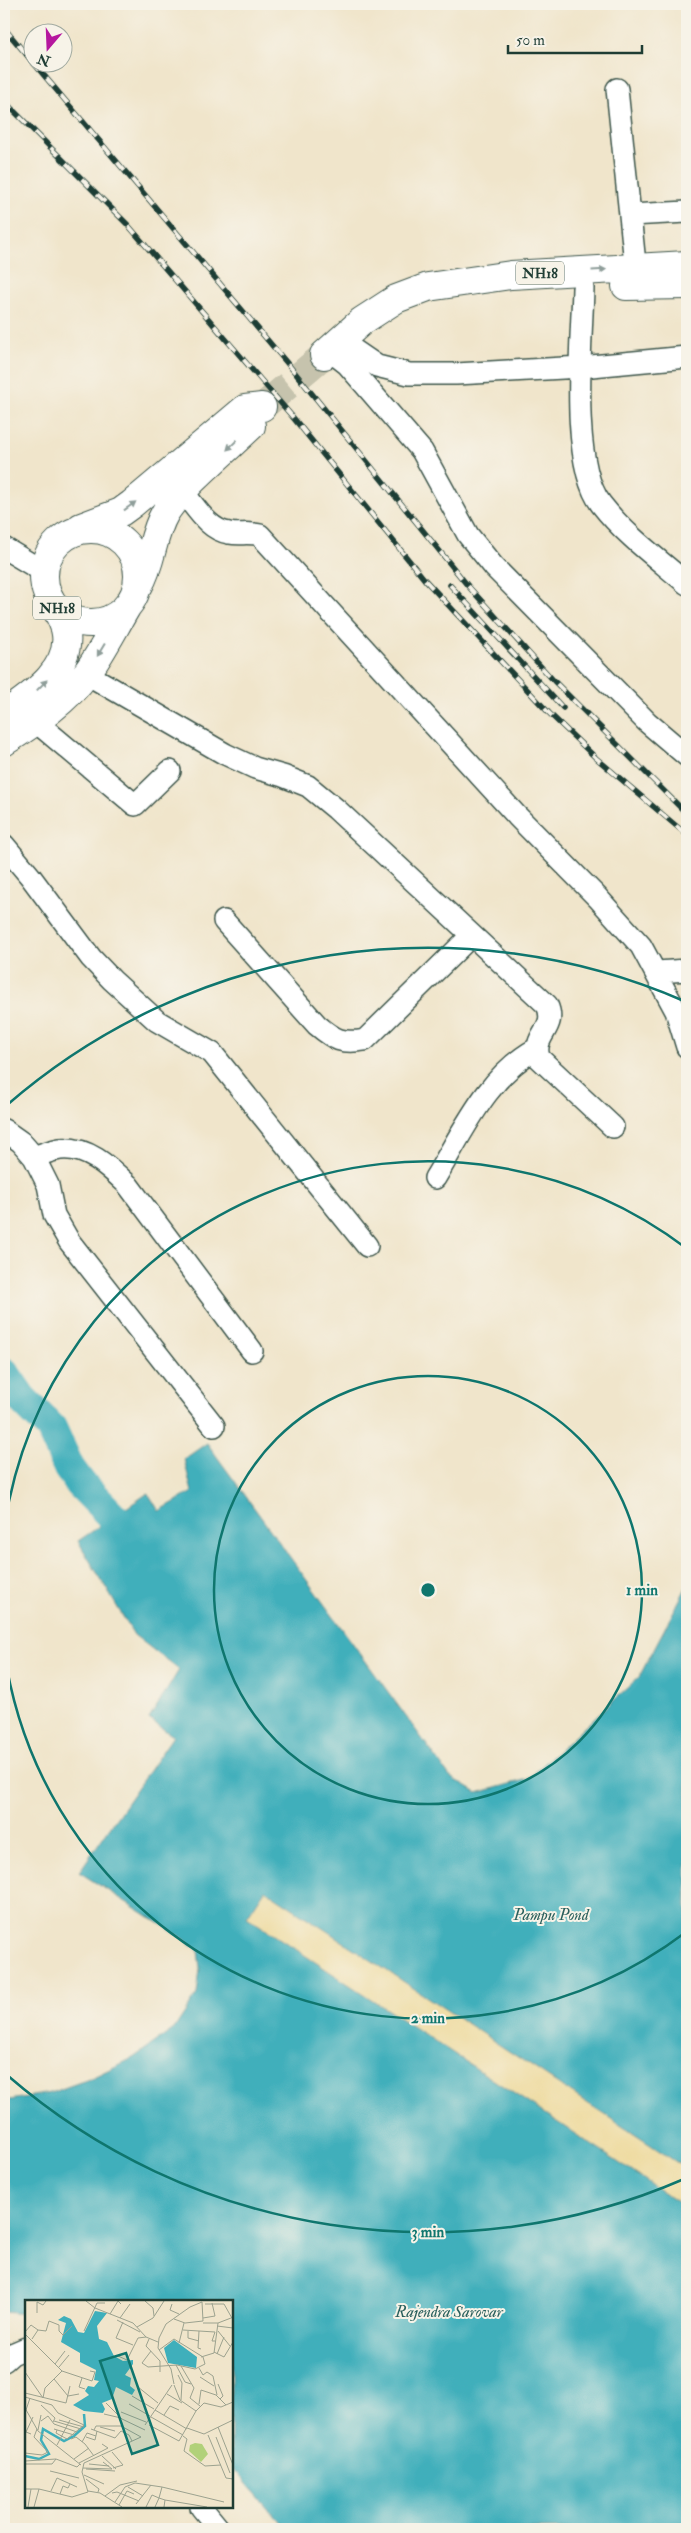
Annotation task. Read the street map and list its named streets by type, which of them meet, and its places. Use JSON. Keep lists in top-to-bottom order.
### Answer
{
  "streets": {
    "highway": ["NH18"]
  },
  "water": ["Pampu Pond", "Rajendra Sarovar"],
  "scale_bar": "50 m",
  "north": "bottom",
  "rings": ["1 min", "2 min", "3 min"]
}
